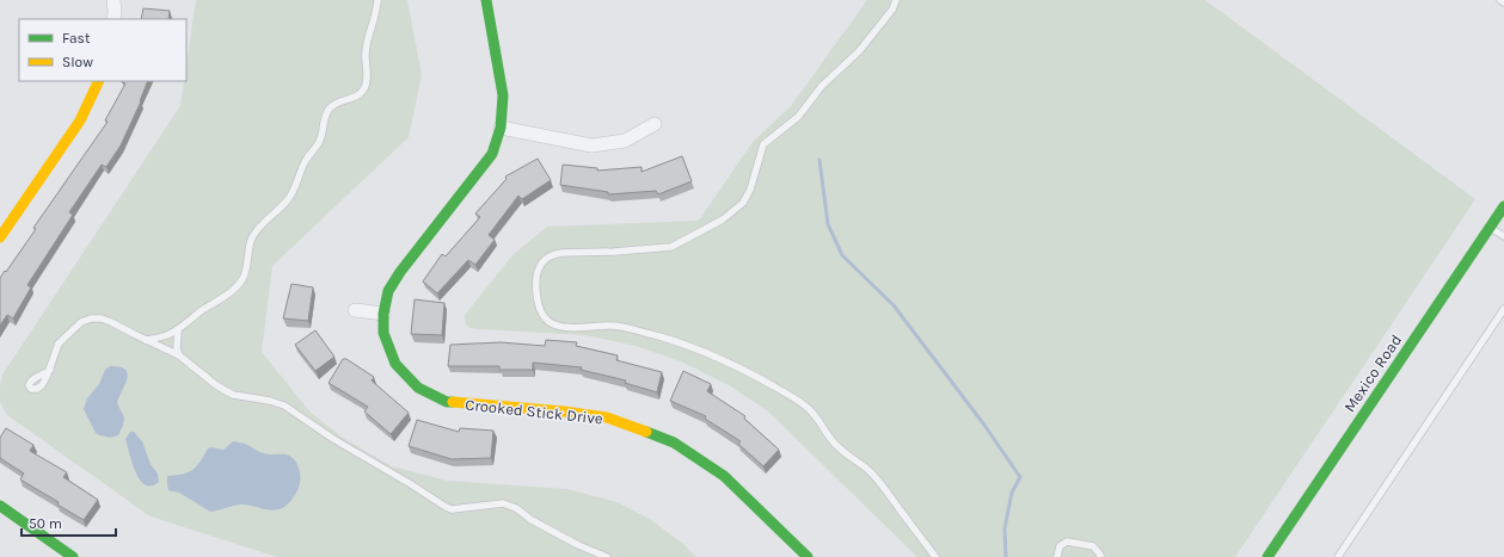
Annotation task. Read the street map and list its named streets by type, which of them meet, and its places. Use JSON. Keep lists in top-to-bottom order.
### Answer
{
  "streets": {
    "street": ["Mexico Road", "Crooked Stick Drive"]
  },
  "legend": ["Fast", "Slow"],
  "scale_bar": "50 m"
}
